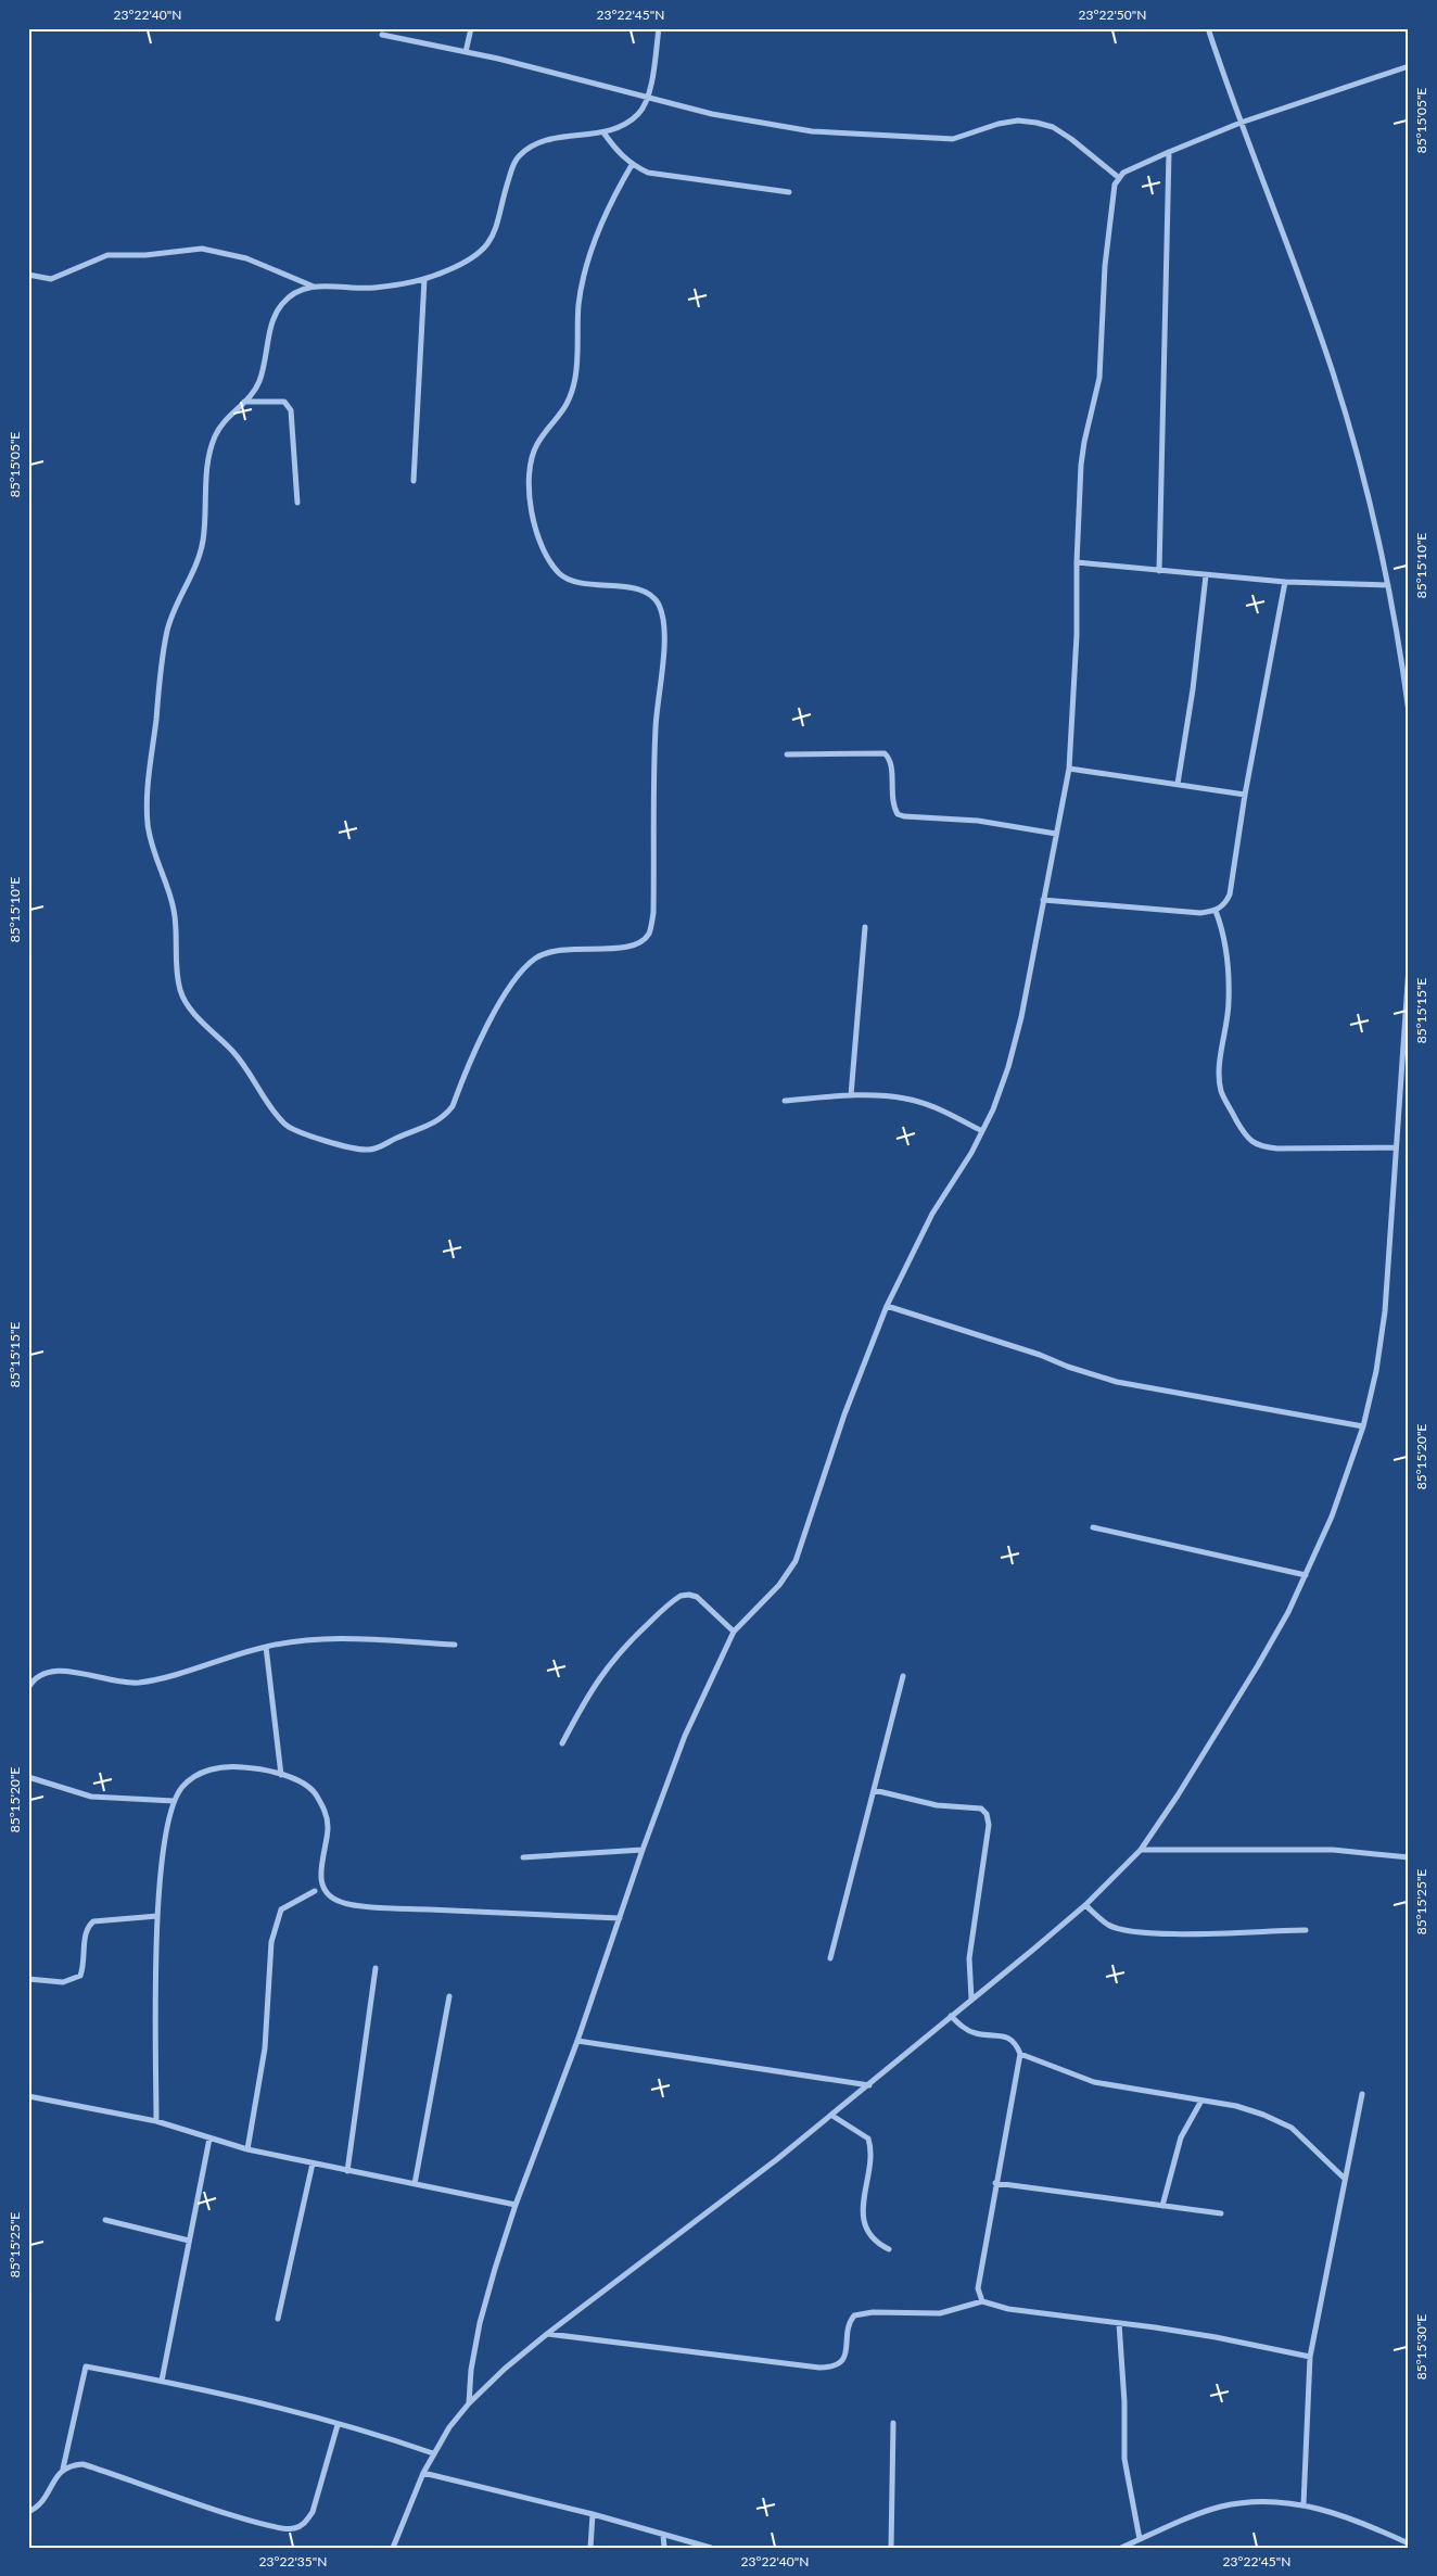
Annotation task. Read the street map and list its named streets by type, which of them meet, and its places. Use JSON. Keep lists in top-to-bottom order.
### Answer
{
  "coordinates": [
    "23°22'40\"N",
    "23°22'45\"N",
    "23°22'50\"N",
    "85°15'05\"E",
    "85°15'10\"E",
    "85°15'15\"E",
    "85°15'20\"E",
    "85°15'25\"E",
    "85°15'30\"E",
    "23°22'35\"N"
  ]
}
